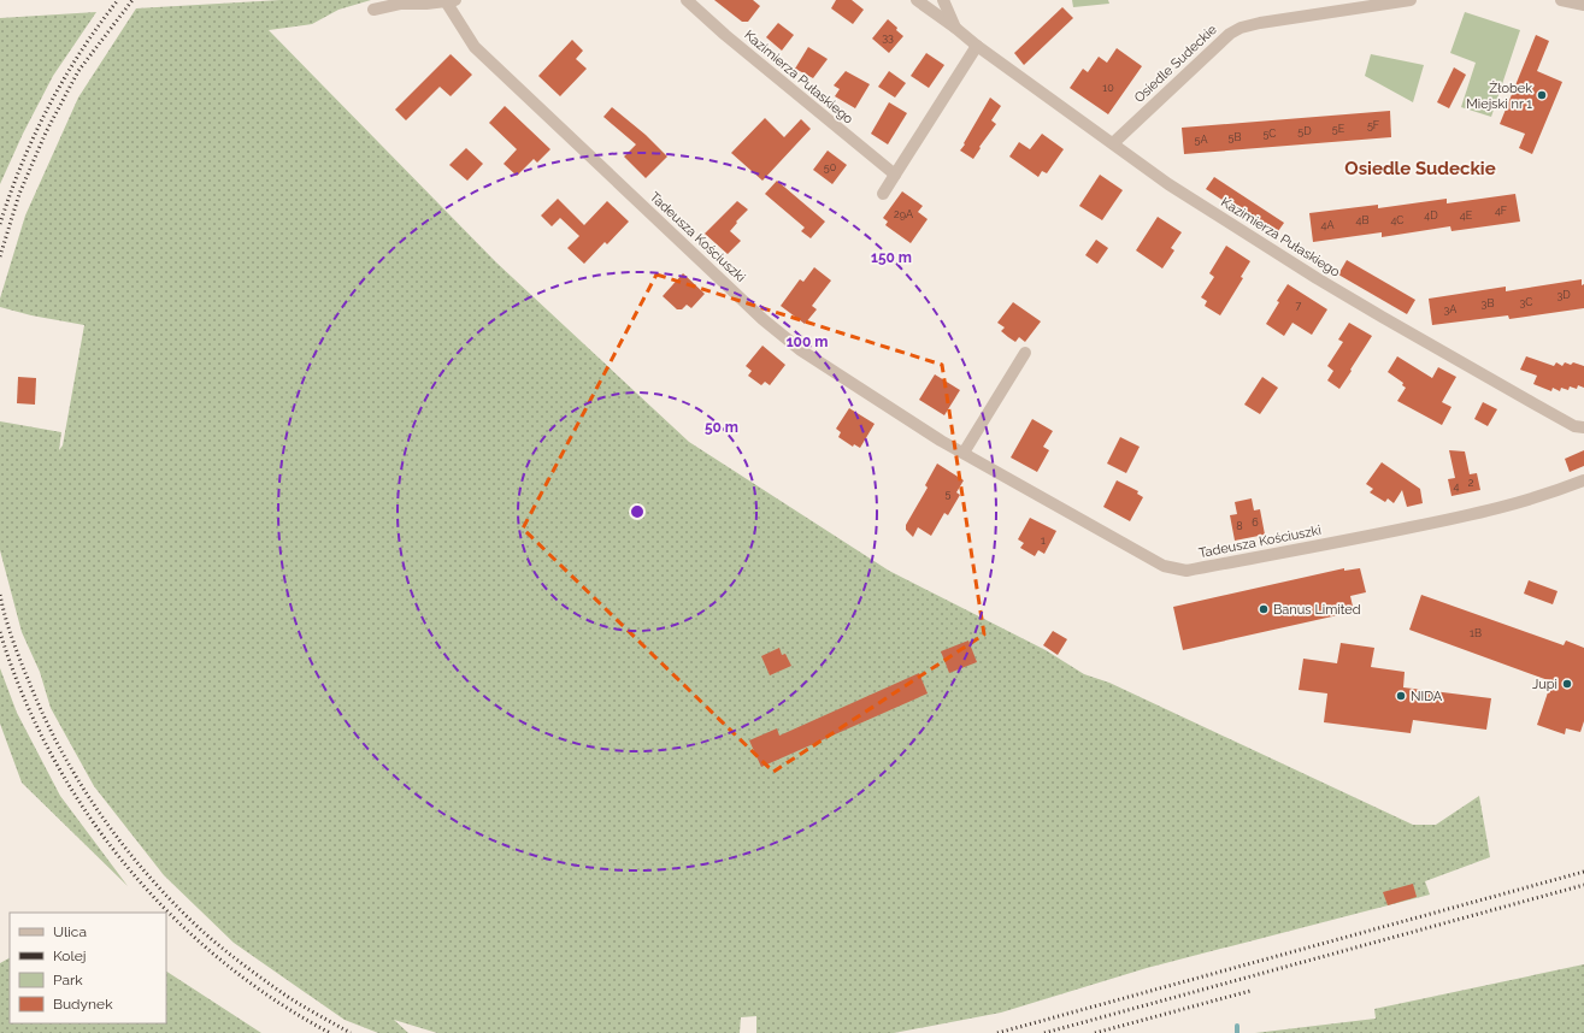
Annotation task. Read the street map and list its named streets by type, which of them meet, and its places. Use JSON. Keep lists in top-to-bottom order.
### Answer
{
  "streets": {
    "street": ["Osiedle Sudeckie", "Kazimierza Pułaskiego", "Tadeusza Kościuszki"]
  },
  "crossings": [
    ["Osiedle Sudeckie", "Kazimierza Pułaskiego"]
  ],
  "districts": ["Osiedle Sudeckie"],
  "places": [
    "Żłobek Miejski nr 1",
    "Banus Limited",
    "Jupi",
    "NIDA"
  ],
  "house_numbers": [
    "33",
    "10",
    "5F",
    "5E",
    "5D",
    "5C",
    "5B",
    "5A",
    "50",
    "4F",
    "29A",
    "4D",
    "4E",
    "4B",
    "4C",
    "4A",
    "3D",
    "3C",
    "3B",
    "7",
    "3A",
    "2",
    "4",
    "5",
    "6",
    "8",
    "1",
    "1B"
  ],
  "legend": [
    "Ulica",
    "Kolej",
    "Park",
    "Budynek"
  ],
  "rings": ["150 m", "100 m", "50 m"]
}
